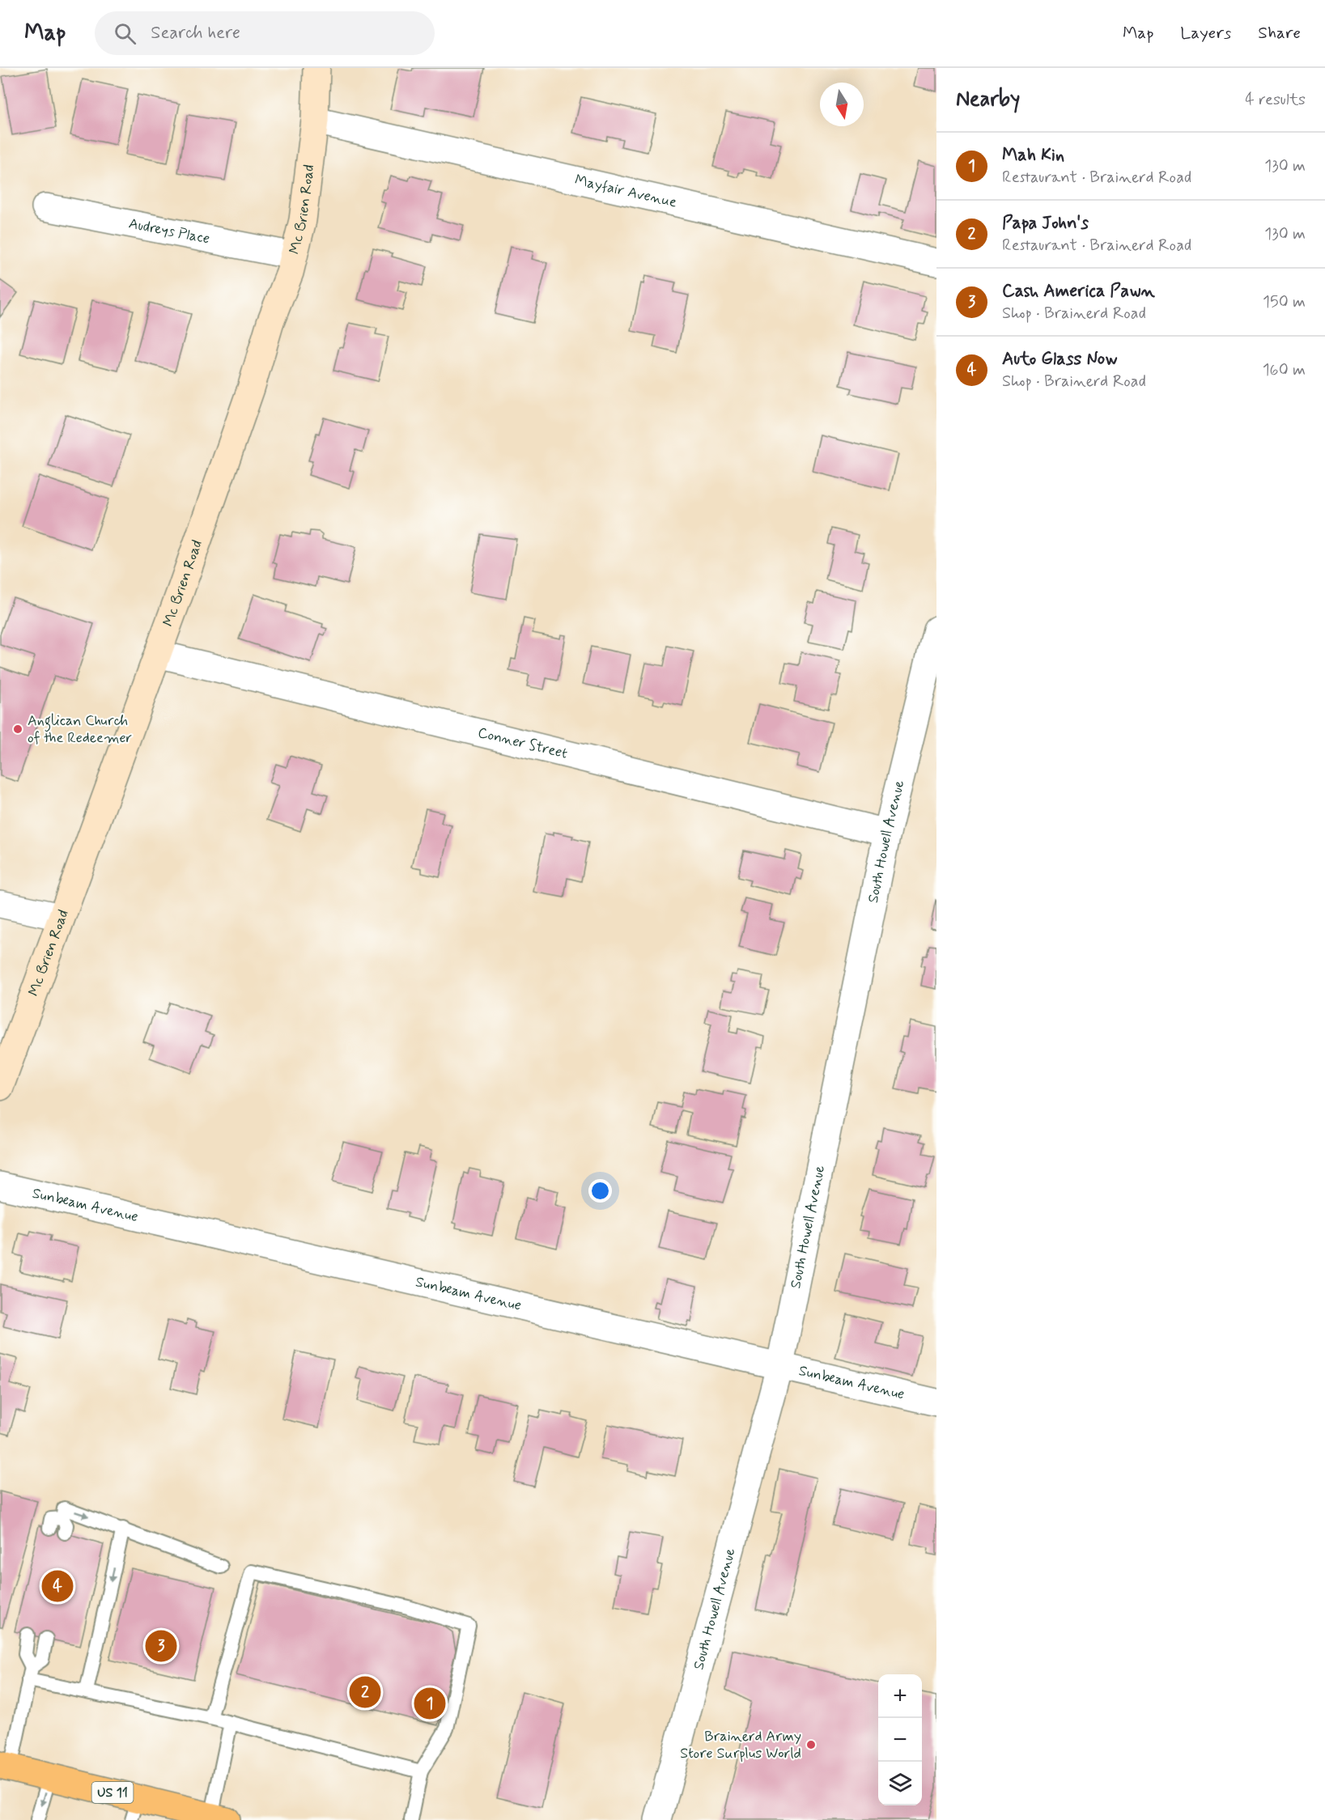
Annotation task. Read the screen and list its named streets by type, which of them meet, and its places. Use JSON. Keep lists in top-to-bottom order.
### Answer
{
  "streets": {
    "main road": ["US 11"],
    "street": [
      "Mayfair Avenue",
      "Mc Brien Road",
      "Audreys Place",
      "Conner Street",
      "South Howell Avenue",
      "Sunbeam Avenue"
    ]
  },
  "crossings": [
    ["Mayfair Avenue", "Mc Brien Road"],
    ["Mc Brien Road", "Audreys Place"],
    ["Mc Brien Road", "Conner Street"],
    ["Conner Street", "South Howell Avenue"],
    ["South Howell Avenue", "Sunbeam Avenue"]
  ],
  "places": ["Anglican Church of the Redeemer", "Brainerd Army Store Surplus World"],
  "north": "bottom",
  "page": {
    "header": "Map",
    "search": "Search here",
    "nav": ["Map", "Layers", "Share"],
    "heading": ["Nearby", "4 results"],
    "list": [
      {
        "mark": "1",
        "name": "Mah Kin",
        "note": "Restaurant · Brainerd Road",
        "value": "130 m"
      },
      {
        "mark": "2",
        "name": "Papa John's",
        "note": "Restaurant · Brainerd Road",
        "value": "130 m"
      },
      {
        "mark": "3",
        "name": "Cash America Pawn",
        "note": "Shop · Brainerd Road",
        "value": "150 m"
      },
      {
        "mark": "4",
        "name": "Auto Glass Now",
        "note": "Shop · Brainerd Road",
        "value": "160 m"
      }
    ],
    "pins": [
      "4",
      "3",
      "2",
      "1"
    ],
    "map_buttons": ["+", "−"]
  }
}
